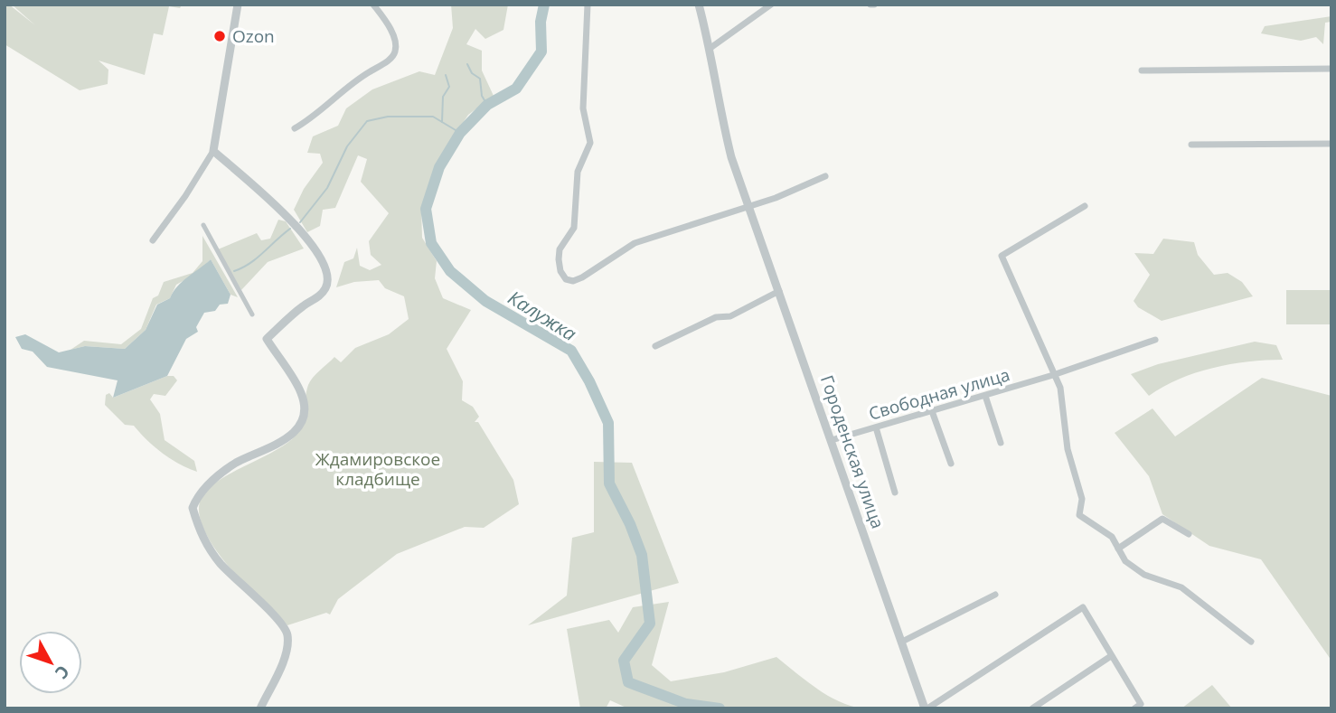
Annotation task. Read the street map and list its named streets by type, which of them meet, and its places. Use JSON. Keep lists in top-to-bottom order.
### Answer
{
  "streets": {
    "street": ["Свободная улица", "Городенская улица"]
  },
  "crossings": [
    ["Свободная улица", "Городенская улица"]
  ],
  "water": ["Калужка"],
  "parks": ["Ждамировское кладбище"],
  "places": ["Ozon"],
  "north": "bottom right"
}
